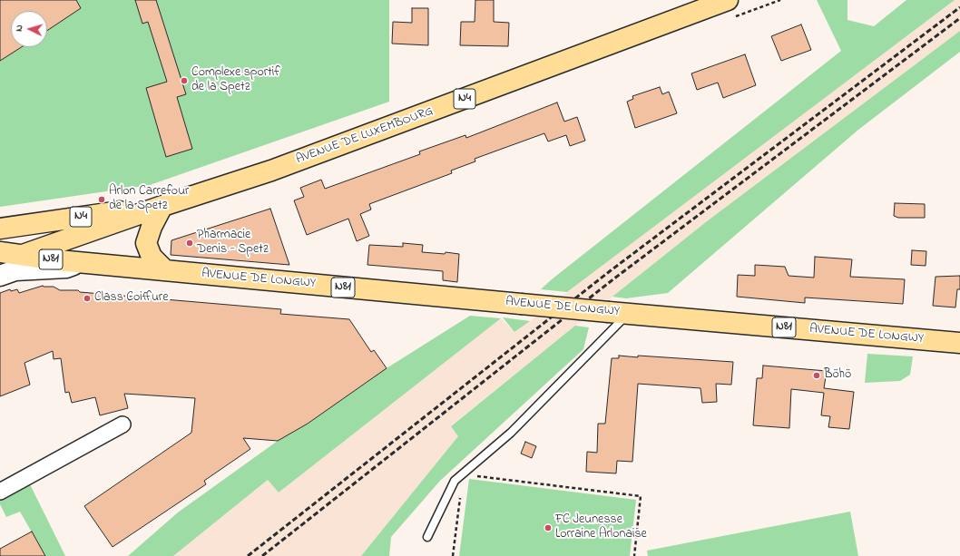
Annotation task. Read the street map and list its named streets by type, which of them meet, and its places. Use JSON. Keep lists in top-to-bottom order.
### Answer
{
  "streets": {
    "main road": [
      "N4",
      "AVENUE DE LUXEMBOURG",
      "N81",
      "AVENUE DE LONGWY"
    ]
  },
  "crossings": [
    ["N4", "AVENUE DE LUXEMBOURG"],
    ["AVENUE DE LUXEMBOURG", "AVENUE DE LONGWY"]
  ],
  "places": [
    "Complexe sportif de la Spetz",
    "Arlon Carrefour de la Spetz",
    "Pharmacie Denis - Spetz",
    "Class Coiffure",
    "Böhö",
    "FC Jeunesse Lorraine Arlonaise"
  ],
  "north": "left"
}
